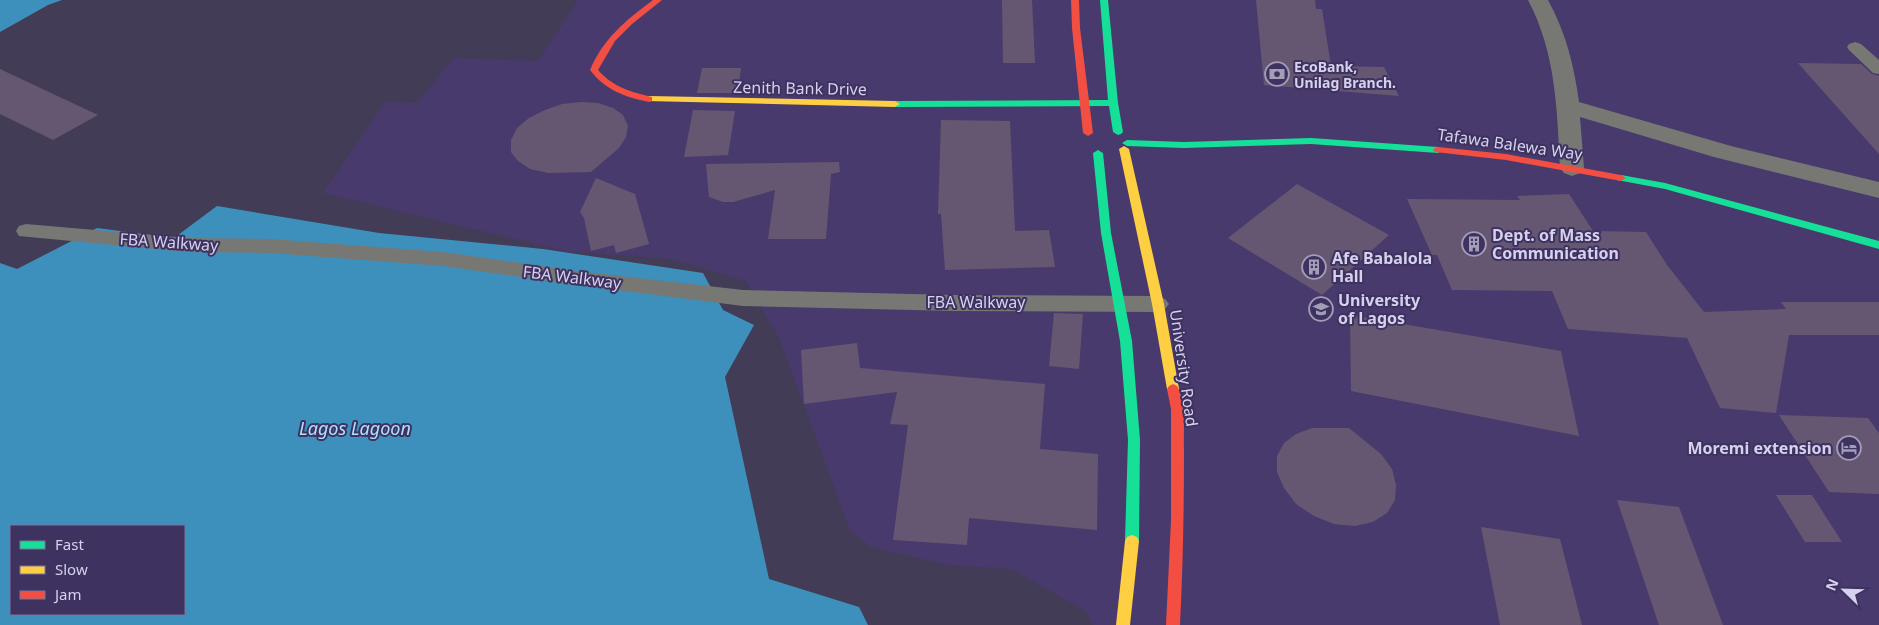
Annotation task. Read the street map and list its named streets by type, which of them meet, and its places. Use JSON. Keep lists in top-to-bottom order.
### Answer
{
  "streets": {
    "main road": ["Zenith Bank Drive", "Tafawa Balewa Way", "University Road"],
    "lane": ["FBA Walkway"]
  },
  "crossings": [
    ["Zenith Bank Drive", "University Road"],
    ["Tafawa Balewa Way", "University Road"],
    ["FBA Walkway", "University Road"]
  ],
  "water": ["Lagos Lagoon"],
  "places": {
    "bank": ["EcoBank, Unilag Branch."],
    "building": ["Dept. of Mass Communication", "Afe Babalola Hall"],
    "school or university": ["University of Lagos"],
    "hotel": ["Moremi extension"]
  },
  "legend": ["Fast", "Slow", "Jam"],
  "north": "top left"
}
